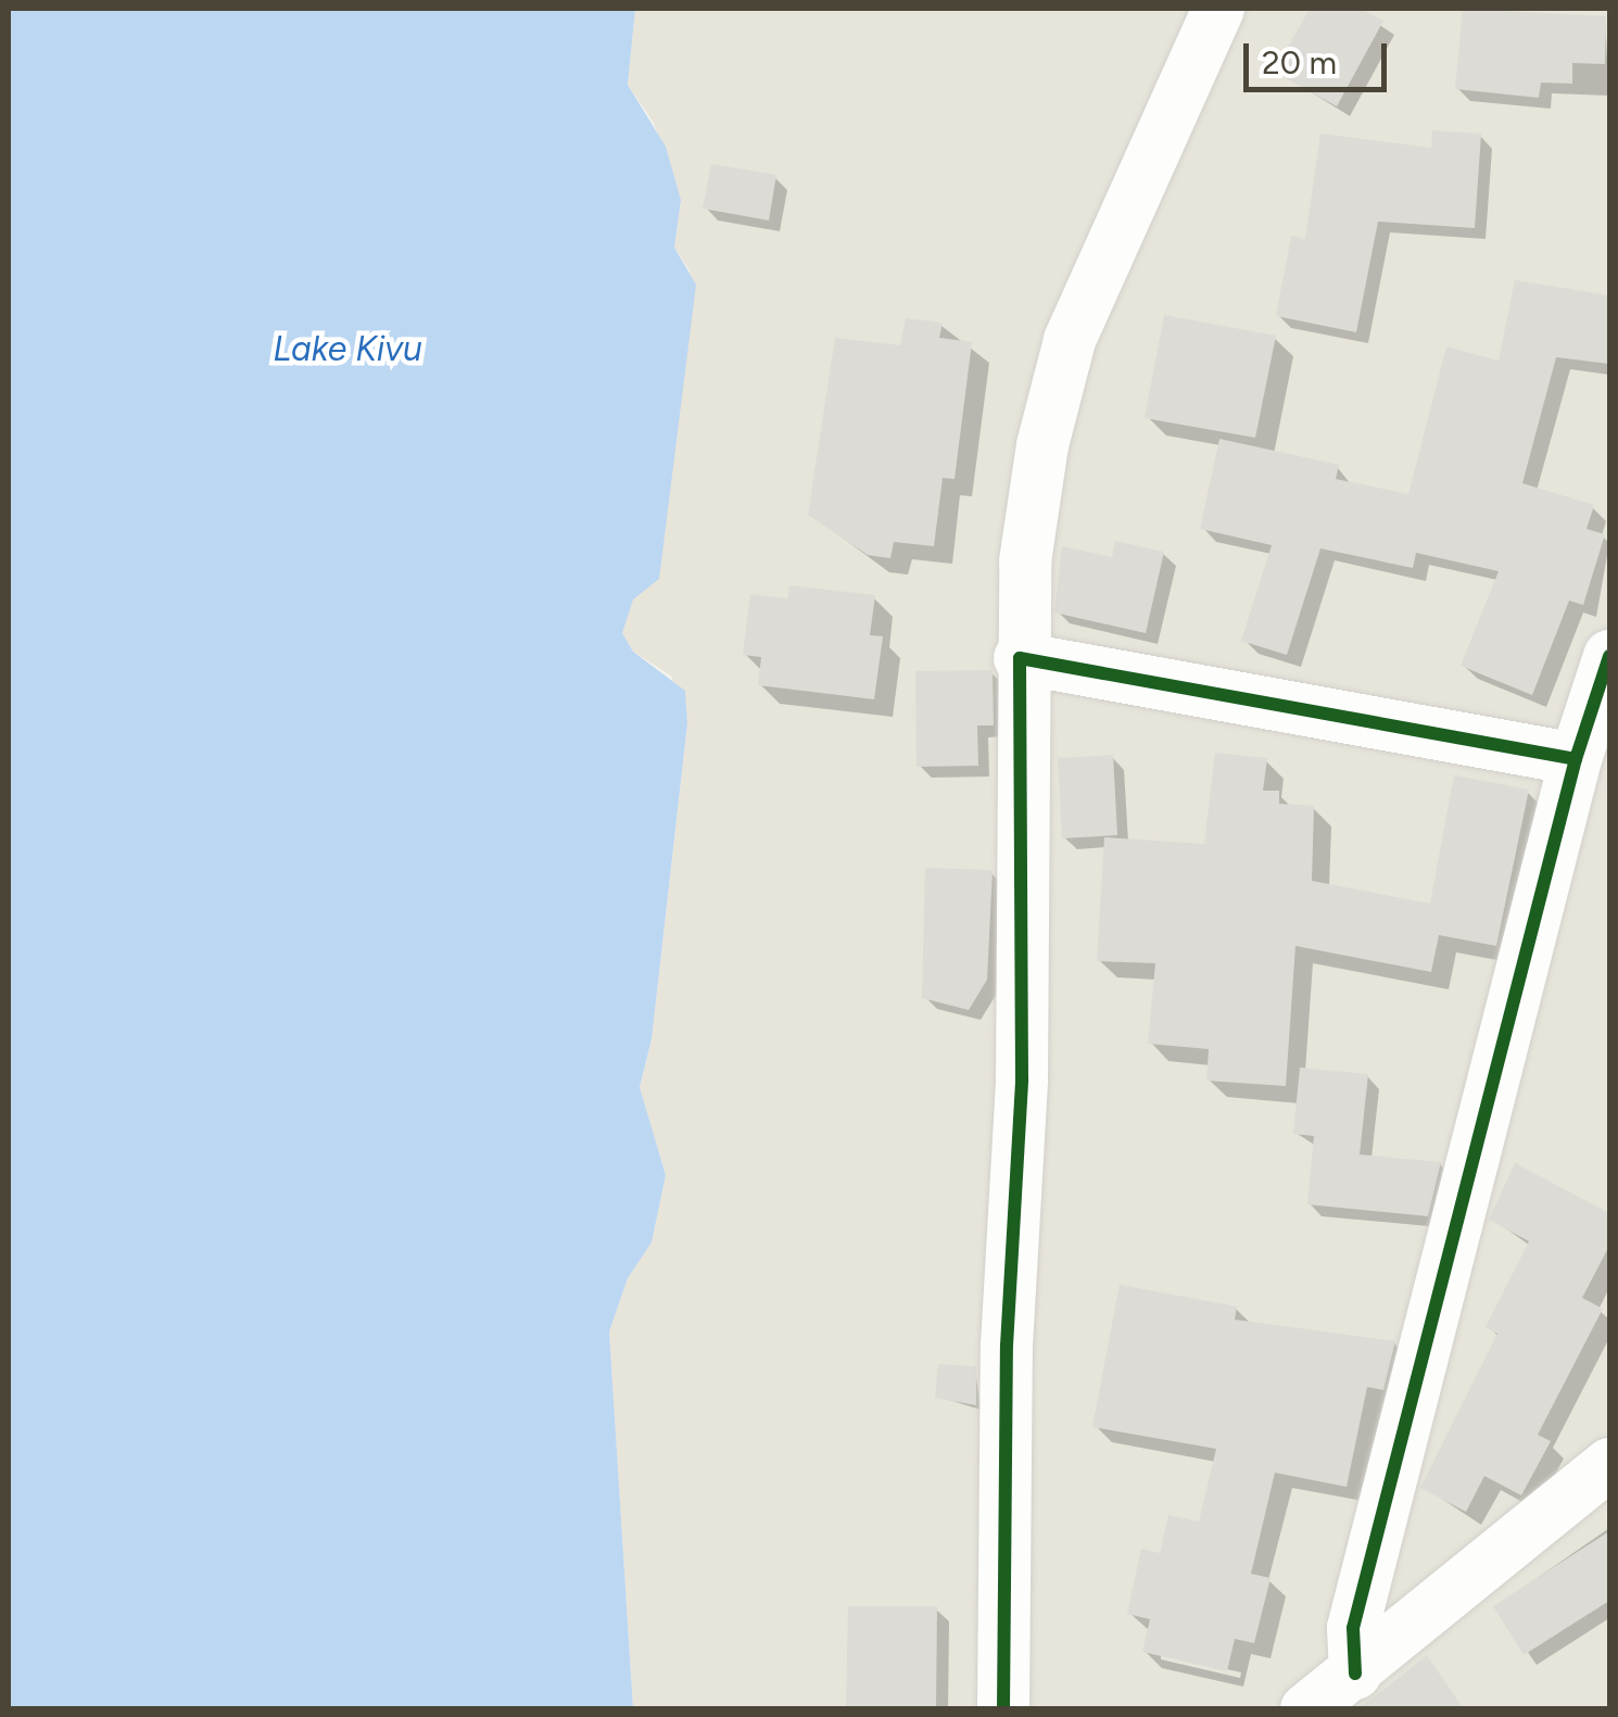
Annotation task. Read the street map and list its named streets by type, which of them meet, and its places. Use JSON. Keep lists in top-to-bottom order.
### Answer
{
  "water": ["Lake Kivu"],
  "scale_bar": "20 m"
}
